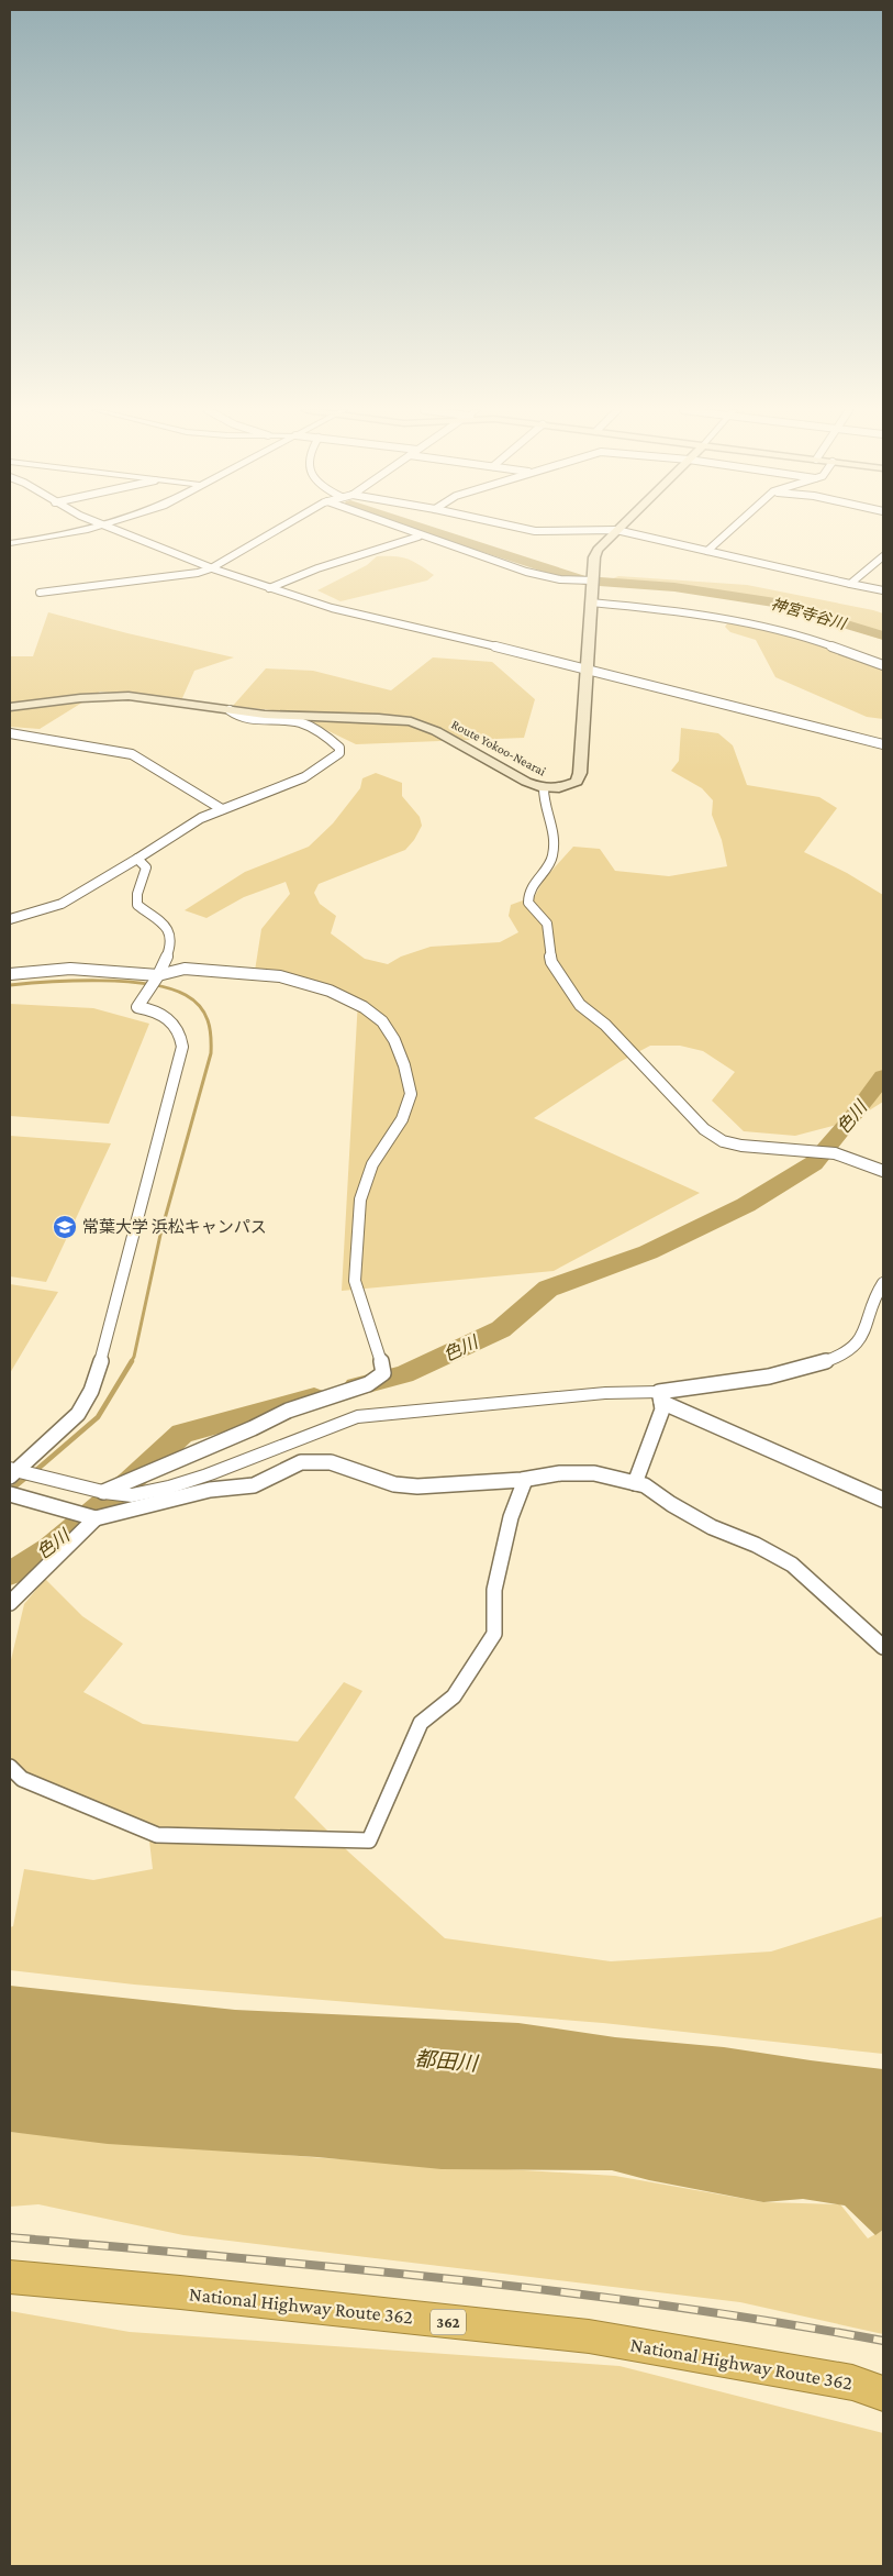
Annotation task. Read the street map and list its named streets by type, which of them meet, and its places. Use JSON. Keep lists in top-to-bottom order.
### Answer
{
  "streets": {
    "highway": ["National Highway Route 362", "362"],
    "main road": ["Route Yokoo-Nearai"]
  },
  "water": ["神宮寺谷川", "色川", "都田川"],
  "places": {
    "school or university": ["常葉大学 浜松キャンパス"]
  }
}
